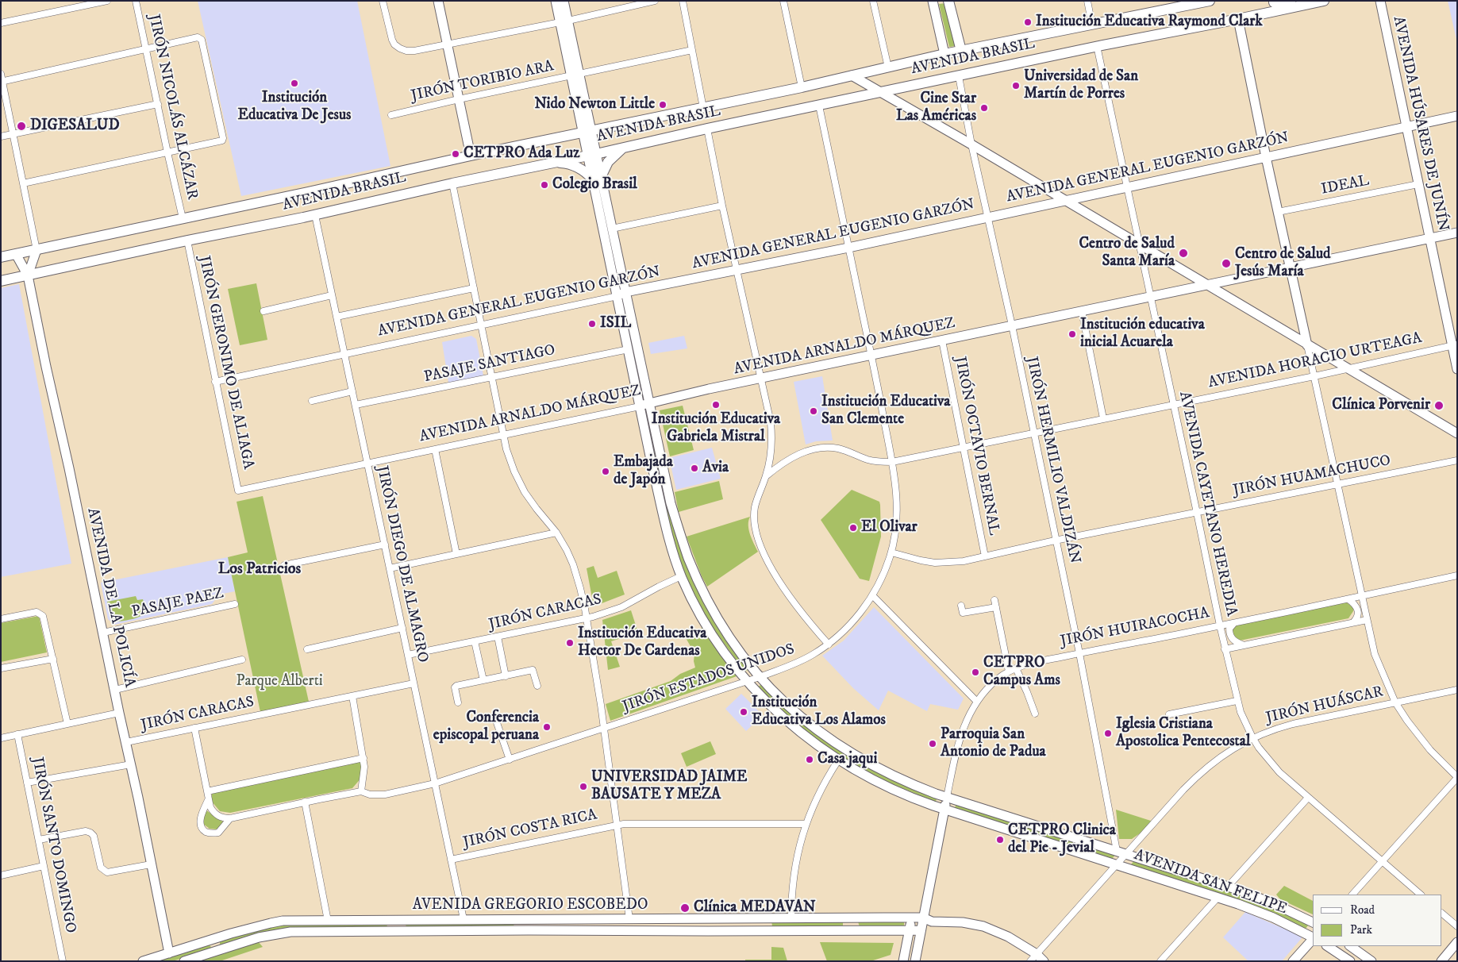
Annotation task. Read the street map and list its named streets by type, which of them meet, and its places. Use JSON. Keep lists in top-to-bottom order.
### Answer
{
  "streets": {
    "main road": ["AVENIDA BRASIL"],
    "street": [
      "JIRÓN TORIBIO ARA",
      "JIRÓN NICOLÁS ALCÁZAR",
      "AVENIDA HÚSARES DE JUNÍN",
      "AVENIDA GENERAL EUGENIO GARZÓN",
      "IDEAL",
      "AVENIDA ARNALDO MÁRQUEZ",
      "AVENIDA HORACIO URTEAGA",
      "JIRÓN GERONIMO DE ALIAGA",
      "PASAJE SANTIAGO",
      "JIRÓN OCTAVIO BERNAL",
      "JIRÓN HERMILIO VALDIZÁN",
      "JIRÓN HUAMACHUCO",
      "AVENIDA CAYETANO HEREDIA",
      "JIRÓN DIEGO DE ALMAGRO",
      "AVENIDA DE LA POLICÍA",
      "PASAJE PAEZ",
      "JIRÓN CARACAS",
      "JIRÓN HUIRACOCHA",
      "JIRÓN ESTADOS UNIDOS",
      "JIRÓN HUÁSCAR",
      "JIRÓN COSTA RICA",
      "JIRÓN SANTO DOMINGO",
      "AVENIDA SAN FELIPE",
      "AVENIDA GREGORIO ESCOBEDO"
    ]
  },
  "crossings": [
    ["AVENIDA BRASIL", "JIRÓN NICOLÁS ALCÁZAR"],
    ["AVENIDA BRASIL", "JIRÓN GERONIMO DE ALIAGA"],
    ["AVENIDA BRASIL", "JIRÓN HERMILIO VALDIZÁN"],
    ["AVENIDA BRASIL", "AVENIDA CAYETANO HEREDIA"],
    ["AVENIDA BRASIL", "JIRÓN DIEGO DE ALMAGRO"],
    ["AVENIDA BRASIL", "AVENIDA DE LA POLICÍA"],
    ["AVENIDA BRASIL", "JIRÓN ESTADOS UNIDOS"],
    ["AVENIDA BRASIL", "AVENIDA SAN FELIPE"],
    ["JIRÓN TORIBIO ARA", "AVENIDA SAN FELIPE"],
    ["AVENIDA HÚSARES DE JUNÍN", "AVENIDA GENERAL EUGENIO GARZÓN"],
    ["AVENIDA HÚSARES DE JUNÍN", "IDEAL"],
    ["AVENIDA HÚSARES DE JUNÍN", "AVENIDA ARNALDO MÁRQUEZ"],
    ["AVENIDA HÚSARES DE JUNÍN", "AVENIDA HORACIO URTEAGA"],
    ["AVENIDA GENERAL EUGENIO GARZÓN", "JIRÓN GERONIMO DE ALIAGA"],
    ["AVENIDA GENERAL EUGENIO GARZÓN", "JIRÓN HERMILIO VALDIZÁN"],
    ["AVENIDA GENERAL EUGENIO GARZÓN", "AVENIDA CAYETANO HEREDIA"],
    ["AVENIDA GENERAL EUGENIO GARZÓN", "JIRÓN DIEGO DE ALMAGRO"],
    ["AVENIDA GENERAL EUGENIO GARZÓN", "JIRÓN ESTADOS UNIDOS"],
    ["AVENIDA GENERAL EUGENIO GARZÓN", "AVENIDA SAN FELIPE"],
    ["AVENIDA ARNALDO MÁRQUEZ", "JIRÓN GERONIMO DE ALIAGA"],
    ["AVENIDA ARNALDO MÁRQUEZ", "JIRÓN OCTAVIO BERNAL"],
    ["AVENIDA ARNALDO MÁRQUEZ", "JIRÓN HERMILIO VALDIZÁN"],
    ["AVENIDA ARNALDO MÁRQUEZ", "AVENIDA CAYETANO HEREDIA"],
    ["AVENIDA ARNALDO MÁRQUEZ", "JIRÓN DIEGO DE ALMAGRO"],
    ["AVENIDA ARNALDO MÁRQUEZ", "JIRÓN ESTADOS UNIDOS"],
    ["AVENIDA ARNALDO MÁRQUEZ", "AVENIDA SAN FELIPE"],
    ["AVENIDA HORACIO URTEAGA", "JIRÓN OCTAVIO BERNAL"],
    ["AVENIDA HORACIO URTEAGA", "JIRÓN HERMILIO VALDIZÁN"],
    ["AVENIDA HORACIO URTEAGA", "AVENIDA CAYETANO HEREDIA"],
    ["AVENIDA HORACIO URTEAGA", "JIRÓN ESTADOS UNIDOS"],
    ["PASAJE SANTIAGO", "JIRÓN DIEGO DE ALMAGRO"],
    ["PASAJE SANTIAGO", "AVENIDA SAN FELIPE"],
    ["JIRÓN OCTAVIO BERNAL", "JIRÓN HUAMACHUCO"],
    ["JIRÓN HERMILIO VALDIZÁN", "JIRÓN HUAMACHUCO"],
    ["JIRÓN HERMILIO VALDIZÁN", "JIRÓN HUIRACOCHA"],
    ["JIRÓN HERMILIO VALDIZÁN", "AVENIDA SAN FELIPE"],
    ["JIRÓN HUAMACHUCO", "AVENIDA CAYETANO HEREDIA"],
    ["JIRÓN HUAMACHUCO", "JIRÓN ESTADOS UNIDOS"],
    ["AVENIDA CAYETANO HEREDIA", "JIRÓN HUIRACOCHA"],
    ["AVENIDA CAYETANO HEREDIA", "JIRÓN HUÁSCAR"],
    ["JIRÓN DIEGO DE ALMAGRO", "JIRÓN CARACAS"],
    ["JIRÓN DIEGO DE ALMAGRO", "JIRÓN ESTADOS UNIDOS"],
    ["JIRÓN DIEGO DE ALMAGRO", "JIRÓN COSTA RICA"],
    ["JIRÓN DIEGO DE ALMAGRO", "AVENIDA GREGORIO ESCOBEDO"],
    ["AVENIDA DE LA POLICÍA", "PASAJE PAEZ"],
    ["AVENIDA DE LA POLICÍA", "JIRÓN CARACAS"],
    ["AVENIDA DE LA POLICÍA", "AVENIDA GREGORIO ESCOBEDO"],
    ["JIRÓN CARACAS", "JIRÓN SANTO DOMINGO"],
    ["JIRÓN CARACAS", "AVENIDA SAN FELIPE"],
    ["JIRÓN HUIRACOCHA", "AVENIDA SAN FELIPE"],
    ["JIRÓN HUIRACOCHA", "AVENIDA GREGORIO ESCOBEDO"],
    ["JIRÓN ESTADOS UNIDOS", "AVENIDA SAN FELIPE"],
    ["JIRÓN HUÁSCAR", "AVENIDA SAN FELIPE"],
    ["JIRÓN HUÁSCAR", "AVENIDA GREGORIO ESCOBEDO"]
  ],
  "districts": ["Los Patricios"],
  "parks": ["Parque Alberti"],
  "places": [
    "Institución Educativa Raymond Clark",
    "Institución Educativa De Jesus",
    "Universidad de San Martín de Porres",
    "Nido Newton Little",
    "Cine Star Las Américas",
    "DIGESALUD",
    "CETPRO Ada Luz",
    "Colegio Brasil",
    "Centro de Salud Santa María",
    "Centro de Salud Jesús María",
    "ISIL",
    "Institución educativa inicial Acuarela",
    "Institución Educativa Gabriela Mistral",
    "Clínica Porvenir",
    "Institución Educativa San Clemente",
    "Avia",
    "Embajada de Japón",
    "El Olivar",
    "Institución Educativa Hector De Cardenas",
    "CETPRO Campus Ams",
    "Institución Educativa Los Alamos",
    "Conferencia episcopal peruana",
    "Iglesia Cristiana Apostolica Pentecostal",
    "Parroquia San Antonio de Padua",
    "Casa jaqui",
    "UNIVERSIDAD JAIME BAUSATE Y MEZA",
    "CETPRO Clinica del Pie - Jevial",
    "Clínica MEDAVAN"
  ],
  "legend": ["Road", "Park"]
}
